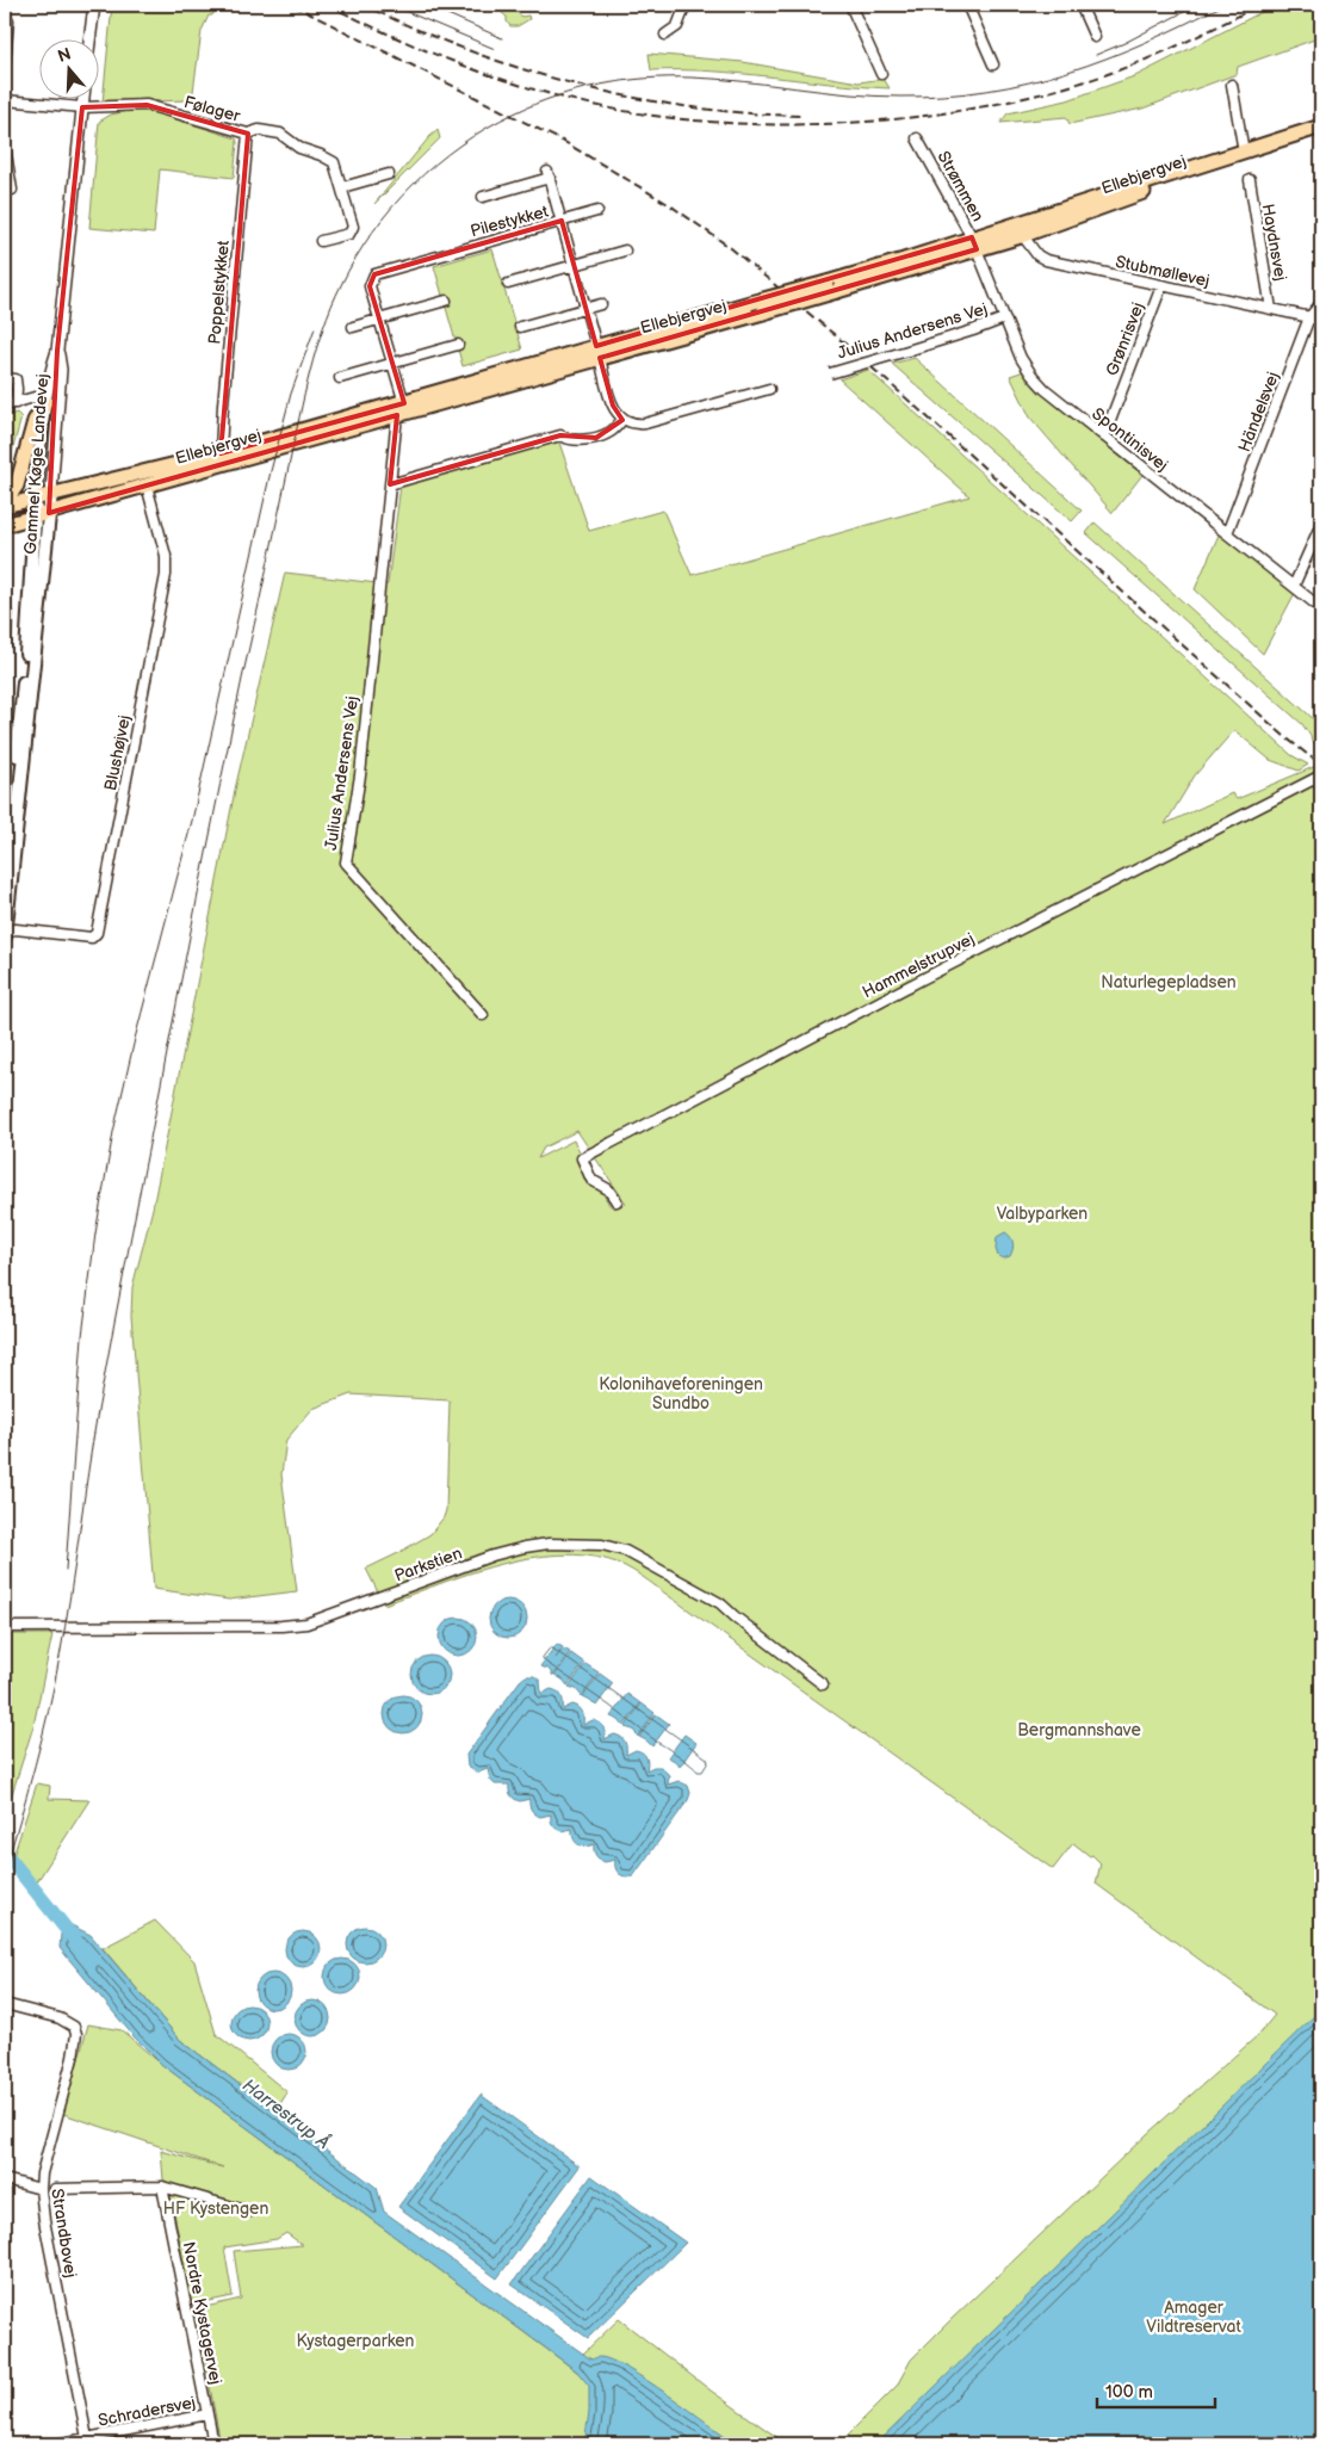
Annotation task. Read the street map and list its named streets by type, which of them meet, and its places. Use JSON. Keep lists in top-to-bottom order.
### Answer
{
  "streets": {
    "main road": ["Ellebjergvej", "Gammel Køge Landevej"],
    "street": [
      "Følager",
      "Strømmen",
      "Pilestykket",
      "Haydnsvej",
      "Stubmøllevej",
      "Poppelstykket",
      "Julius Andersens Vej",
      "Grønrisvej",
      "Händelsvej",
      "Spontinisvej",
      "Blushøjvej",
      "Hammelstrupvej",
      "Parkstien",
      "Strandbovej",
      "Nordre Kystagervej",
      "Schradersvej"
    ]
  },
  "crossings": [
    ["Følager", "Poppelstykket"],
    ["Følager", "Gammel Køge Landevej"],
    ["Ellebjergvej", "Strømmen"],
    ["Ellebjergvej", "Pilestykket"],
    ["Ellebjergvej", "Stubmøllevej"],
    ["Ellebjergvej", "Poppelstykket"],
    ["Ellebjergvej", "Julius Andersens Vej"],
    ["Ellebjergvej", "Spontinisvej"],
    ["Ellebjergvej", "Gammel Køge Landevej"],
    ["Ellebjergvej", "Blushøjvej"],
    ["Strømmen", "Spontinisvej"],
    ["Haydnsvej", "Stubmøllevej"],
    ["Stubmøllevej", "Grønrisvej"],
    ["Stubmøllevej", "Händelsvej"],
    ["Julius Andersens Vej", "Spontinisvej"],
    ["Grønrisvej", "Spontinisvej"],
    ["Händelsvej", "Spontinisvej"],
    ["Gammel Køge Landevej", "Blushøjvej"],
    ["Strandbovej", "Schradersvej"],
    ["Nordre Kystagervej", "Schradersvej"]
  ],
  "water": ["Harrestrup Å"],
  "parks": [
    "Naturlegepladsen",
    "Valbyparken",
    "Kolonihaveforeningen Sundbo",
    "Bergmannshave",
    "HF Kystengen",
    "Amager Vildtreservat",
    "Kystagerparken"
  ],
  "scale_bar": "100 m",
  "north": "top"
}
